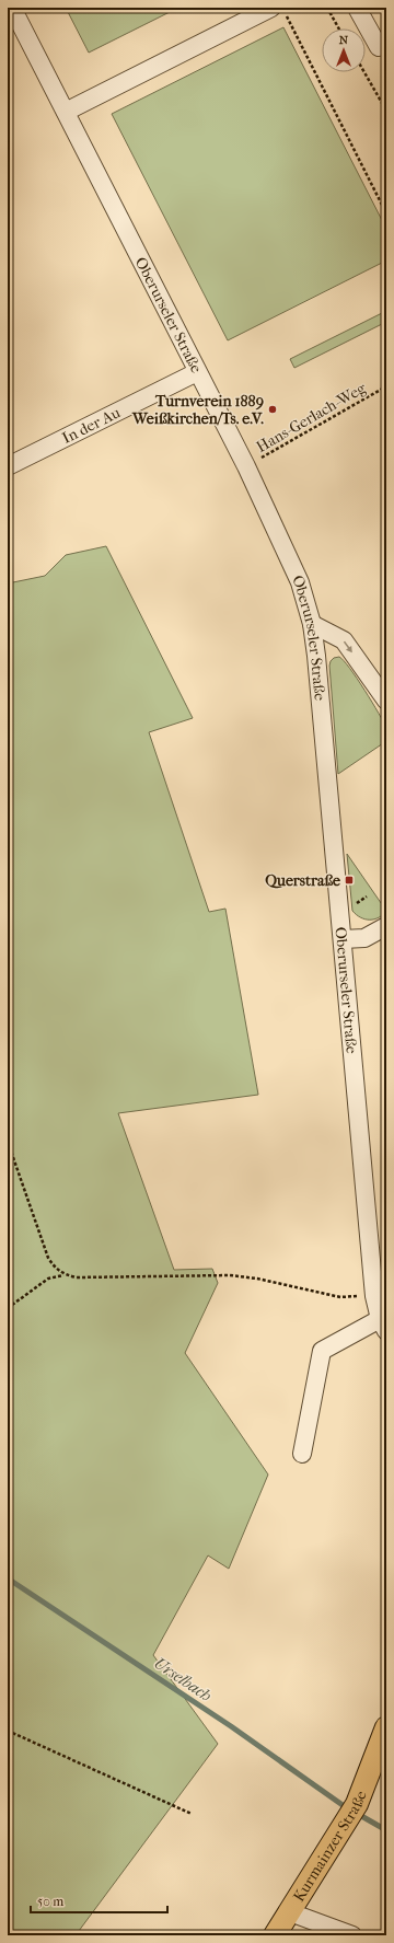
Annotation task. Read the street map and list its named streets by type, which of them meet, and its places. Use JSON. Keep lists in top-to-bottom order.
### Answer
{
  "streets": {
    "main road": ["Kurmainzer Straße"],
    "street": ["Oberurseler Straße", "In der Au"],
    "path": ["Hans-Gerlach-Weg"]
  },
  "crossings": [
    ["Oberurseler Straße", "Hans-Gerlach-Weg"],
    ["Oberurseler Straße", "In der Au"]
  ],
  "water": ["Urselbach"],
  "places": {
    "other": ["Turnverein 1889 Weißkirchen/Ts. e.V."],
    "transit": ["Querstraße"]
  },
  "scale_bar": "50 m",
  "north": "top"
}
